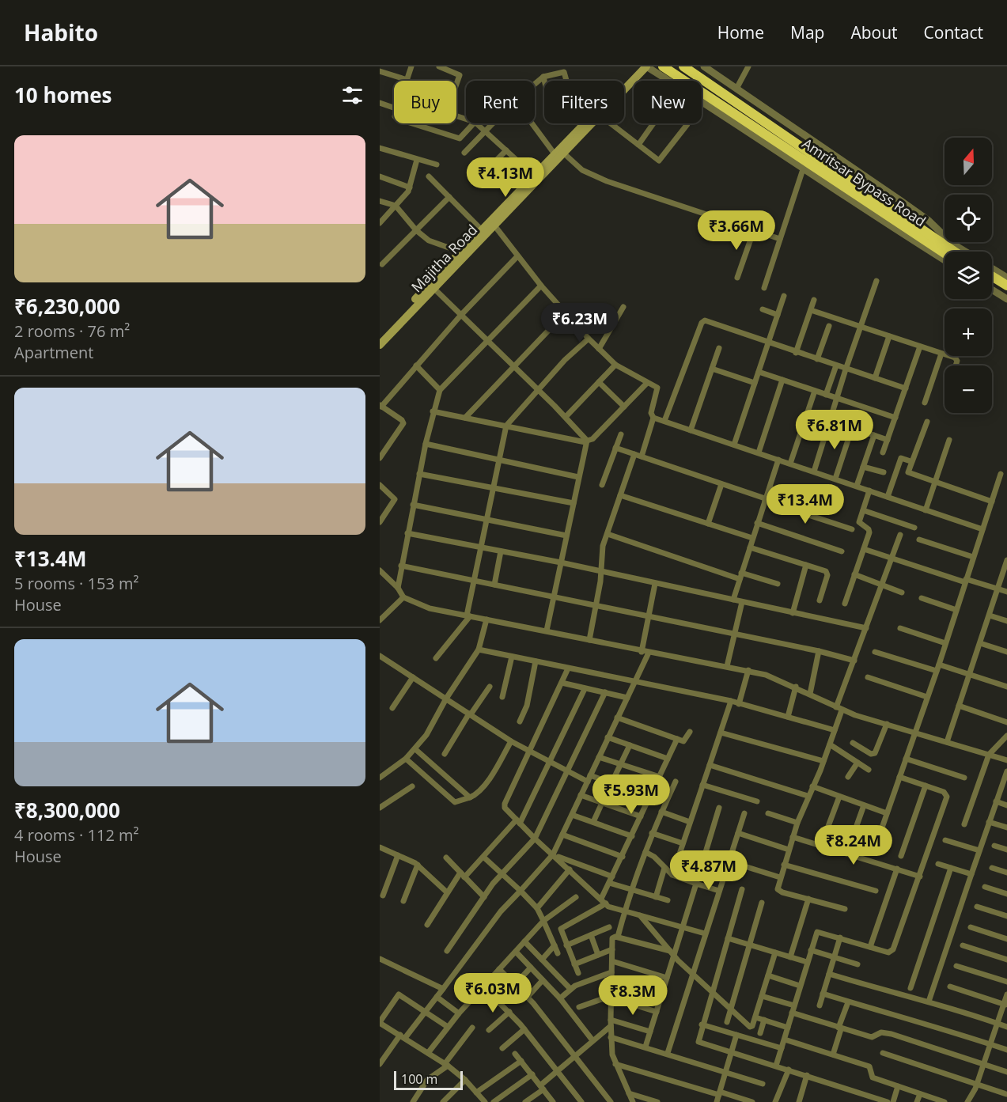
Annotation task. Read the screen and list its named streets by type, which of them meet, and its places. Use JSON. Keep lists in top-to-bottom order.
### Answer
{
  "streets": {
    "highway": ["Amritsar Bypass Road"],
    "main road": ["Majitha Road"]
  },
  "scale_bar": "100 m",
  "north": "top",
  "page": {
    "header": "Habito",
    "nav": [
      "Home",
      "Map",
      "About",
      "Contact"
    ],
    "heading": "10 homes",
    "chip": [
      "Buy",
      "Rent",
      "Filters",
      "New"
    ],
    "list": [
      {
        "name": "₹6,230,000",
        "note": "2 rooms · 76 m² · Apartment"
      },
      {
        "name": "₹13.4M",
        "note": "5 rooms · 153 m² · House"
      },
      {
        "name": "₹8,300,000",
        "note": "4 rooms · 112 m² · House"
      }
    ],
    "map_buttons": ["+", "−"],
    "price": [
      "₹4.13M",
      "₹3.66M",
      "₹6.23M",
      "₹6.81M",
      "₹13.4M",
      "₹5.93M",
      "₹8.24M",
      "₹4.87M",
      "₹6.03M",
      "₹8.3M"
    ],
    "scale": "100 m"
  }
}
